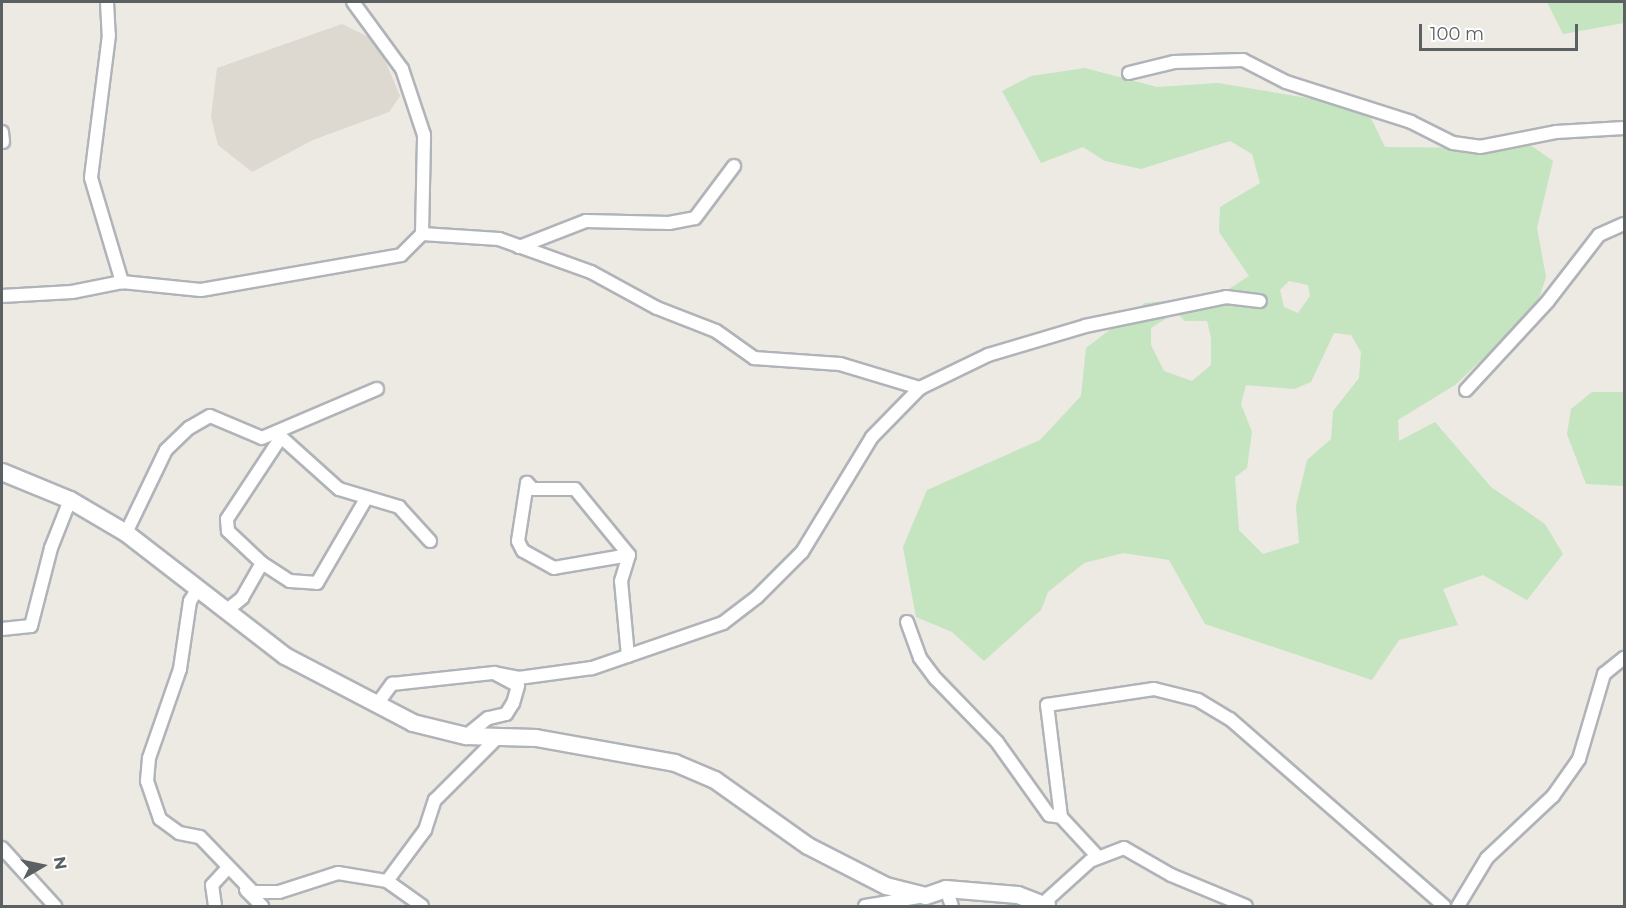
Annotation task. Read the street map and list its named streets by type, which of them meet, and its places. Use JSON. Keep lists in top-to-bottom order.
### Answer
{
  "scale_bar": "100 m",
  "north": "right"
}
